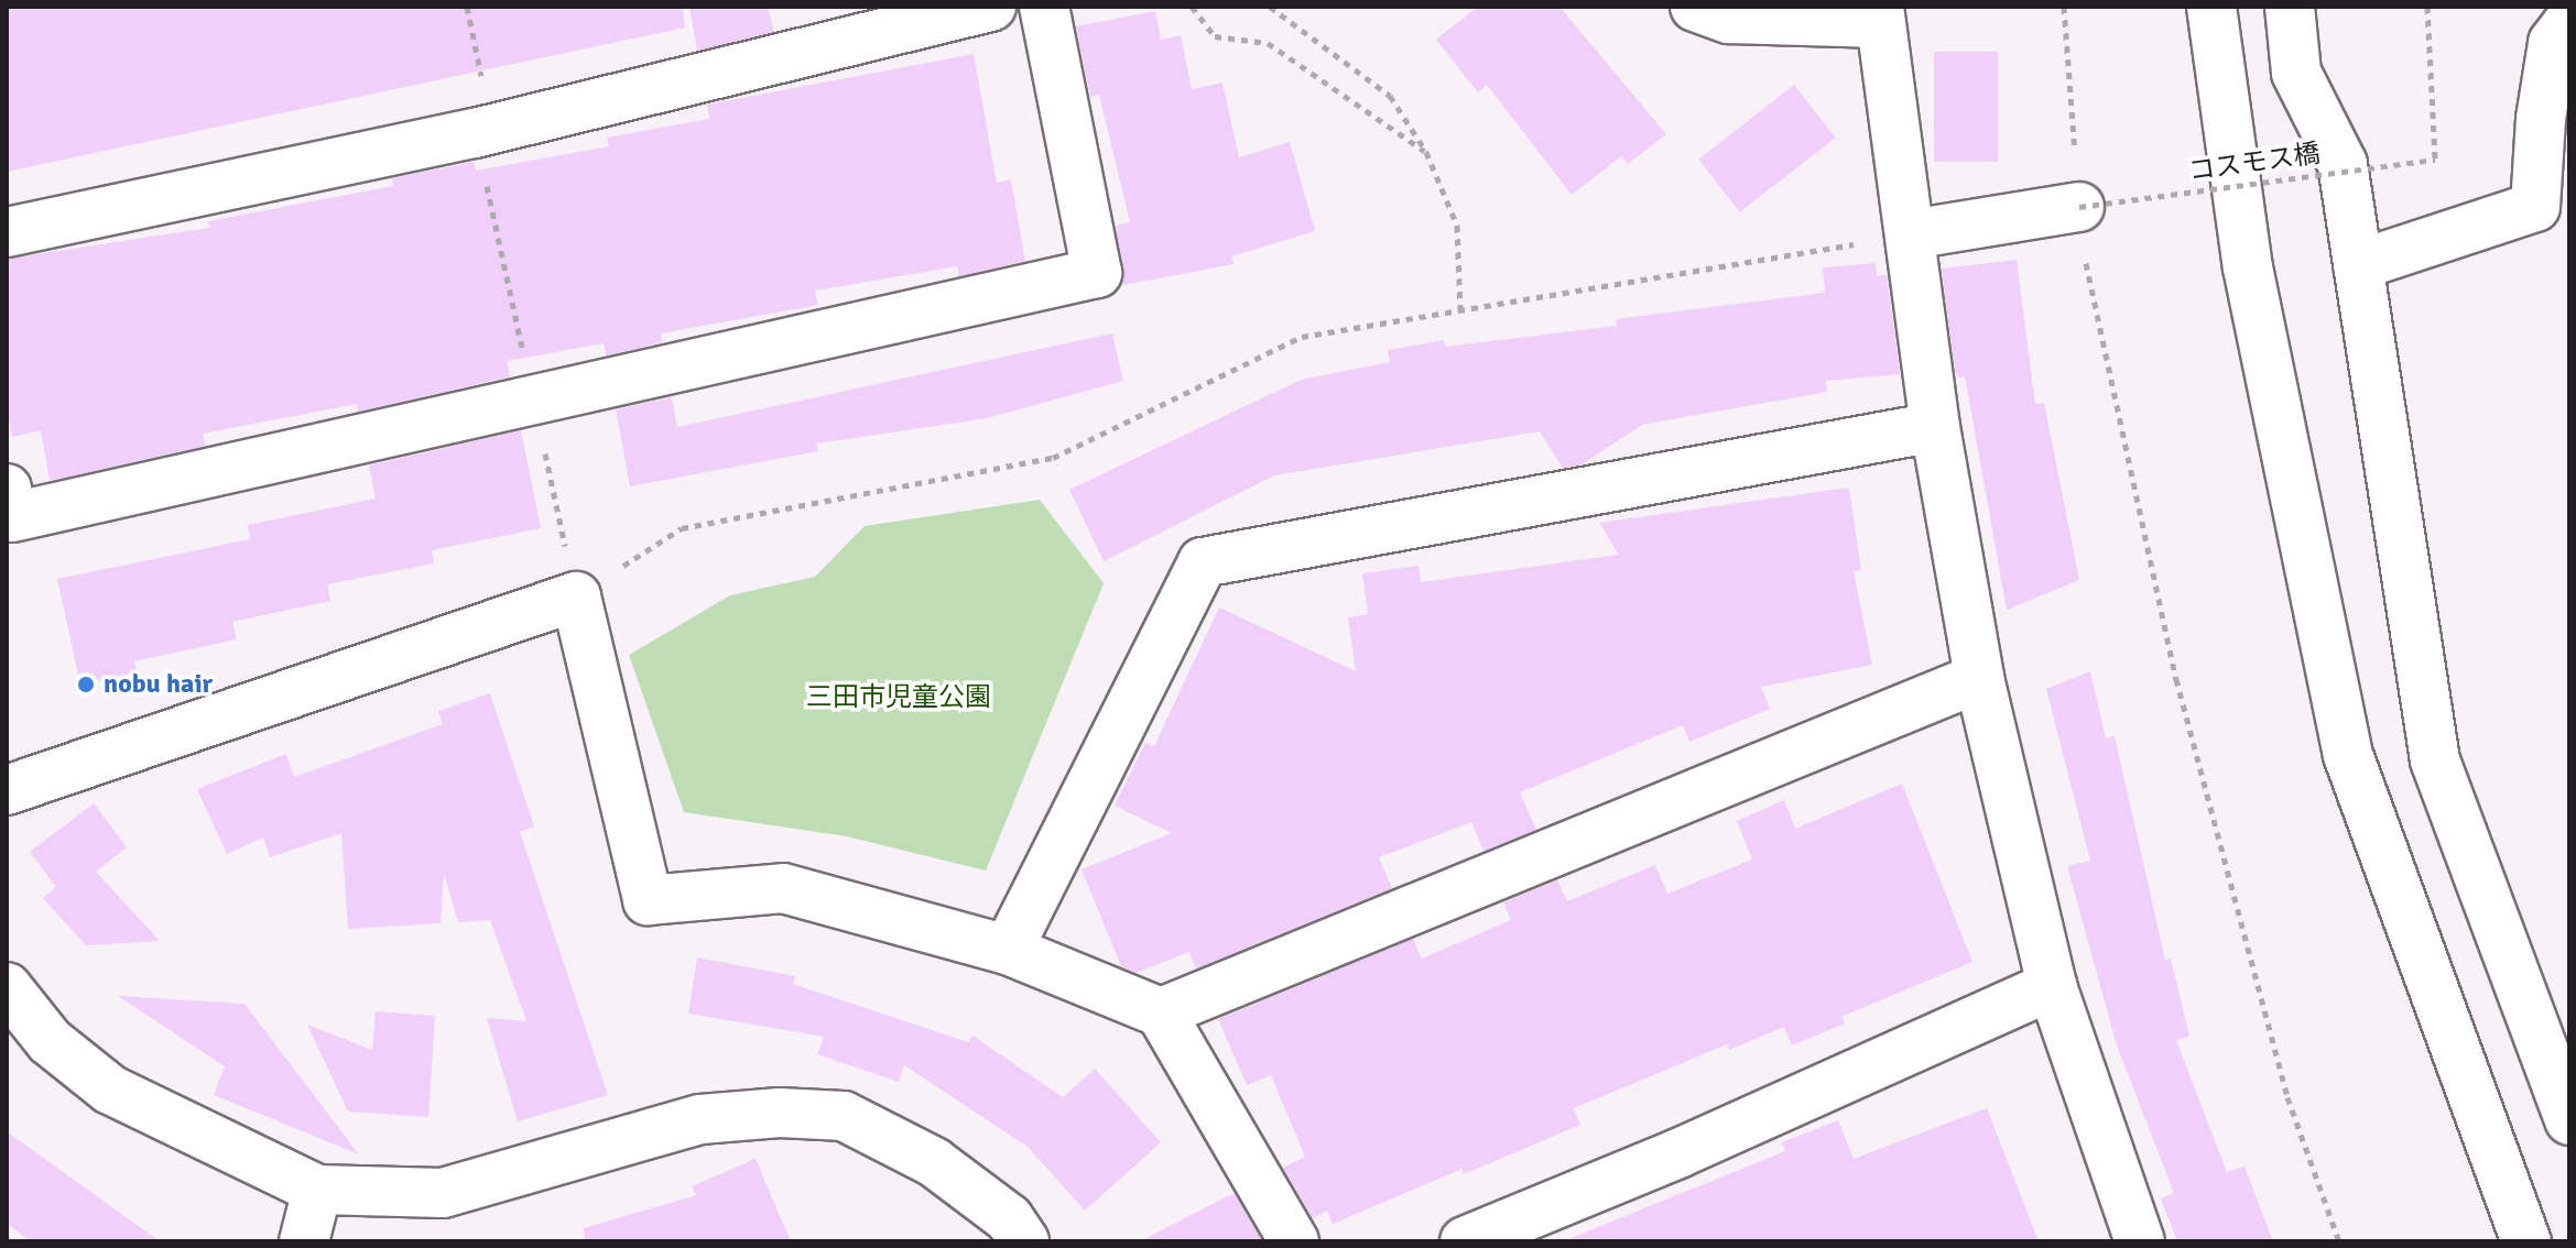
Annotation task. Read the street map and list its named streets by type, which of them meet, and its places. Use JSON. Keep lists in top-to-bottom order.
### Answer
{
  "streets": {
    "path": ["コスモス橋"]
  },
  "parks": ["三田市児童公園"],
  "places": ["nobu hair"]
}
